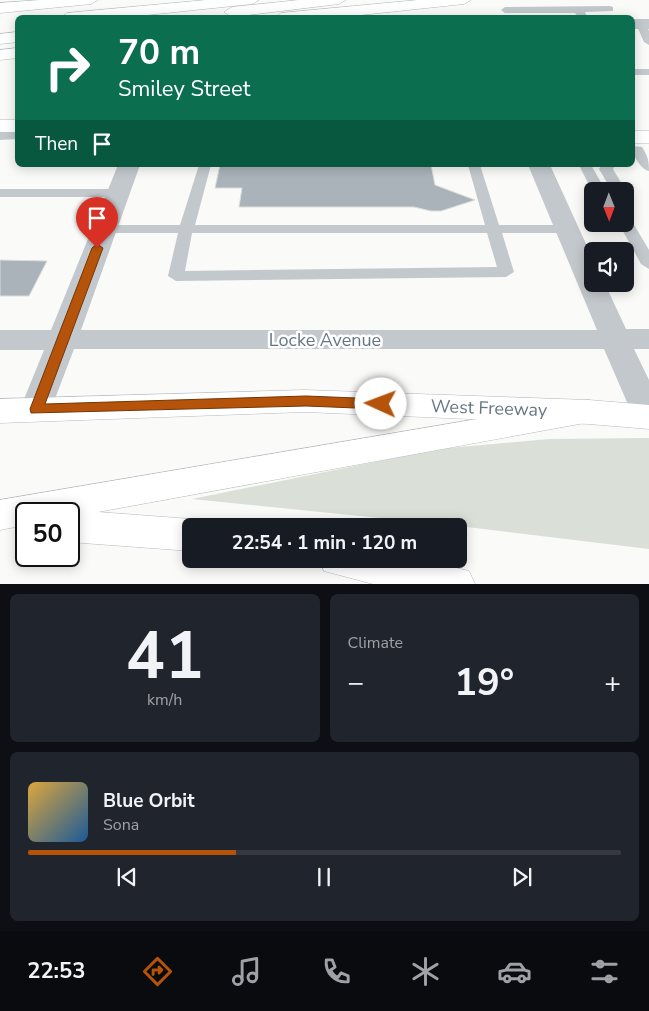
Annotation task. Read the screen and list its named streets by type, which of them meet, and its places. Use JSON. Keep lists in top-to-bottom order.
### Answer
{
  "streets": {
    "main road": ["West Freeway"],
    "street": ["Locke Avenue"]
  },
  "north": "bottom",
  "page": {
    "turn": ["70 m", "Smiley Street"],
    "then": "Then",
    "limit": "50",
    "trip": "22:54 · 1 min · 120 m",
    "tile": [
      ["41", "km/h"],
      "Climate"
    ],
    "heat": ["−", "19°", "+"],
    "song": ["Blue Orbit", "Sona"],
    "tabs": "22:53"
  }
}
